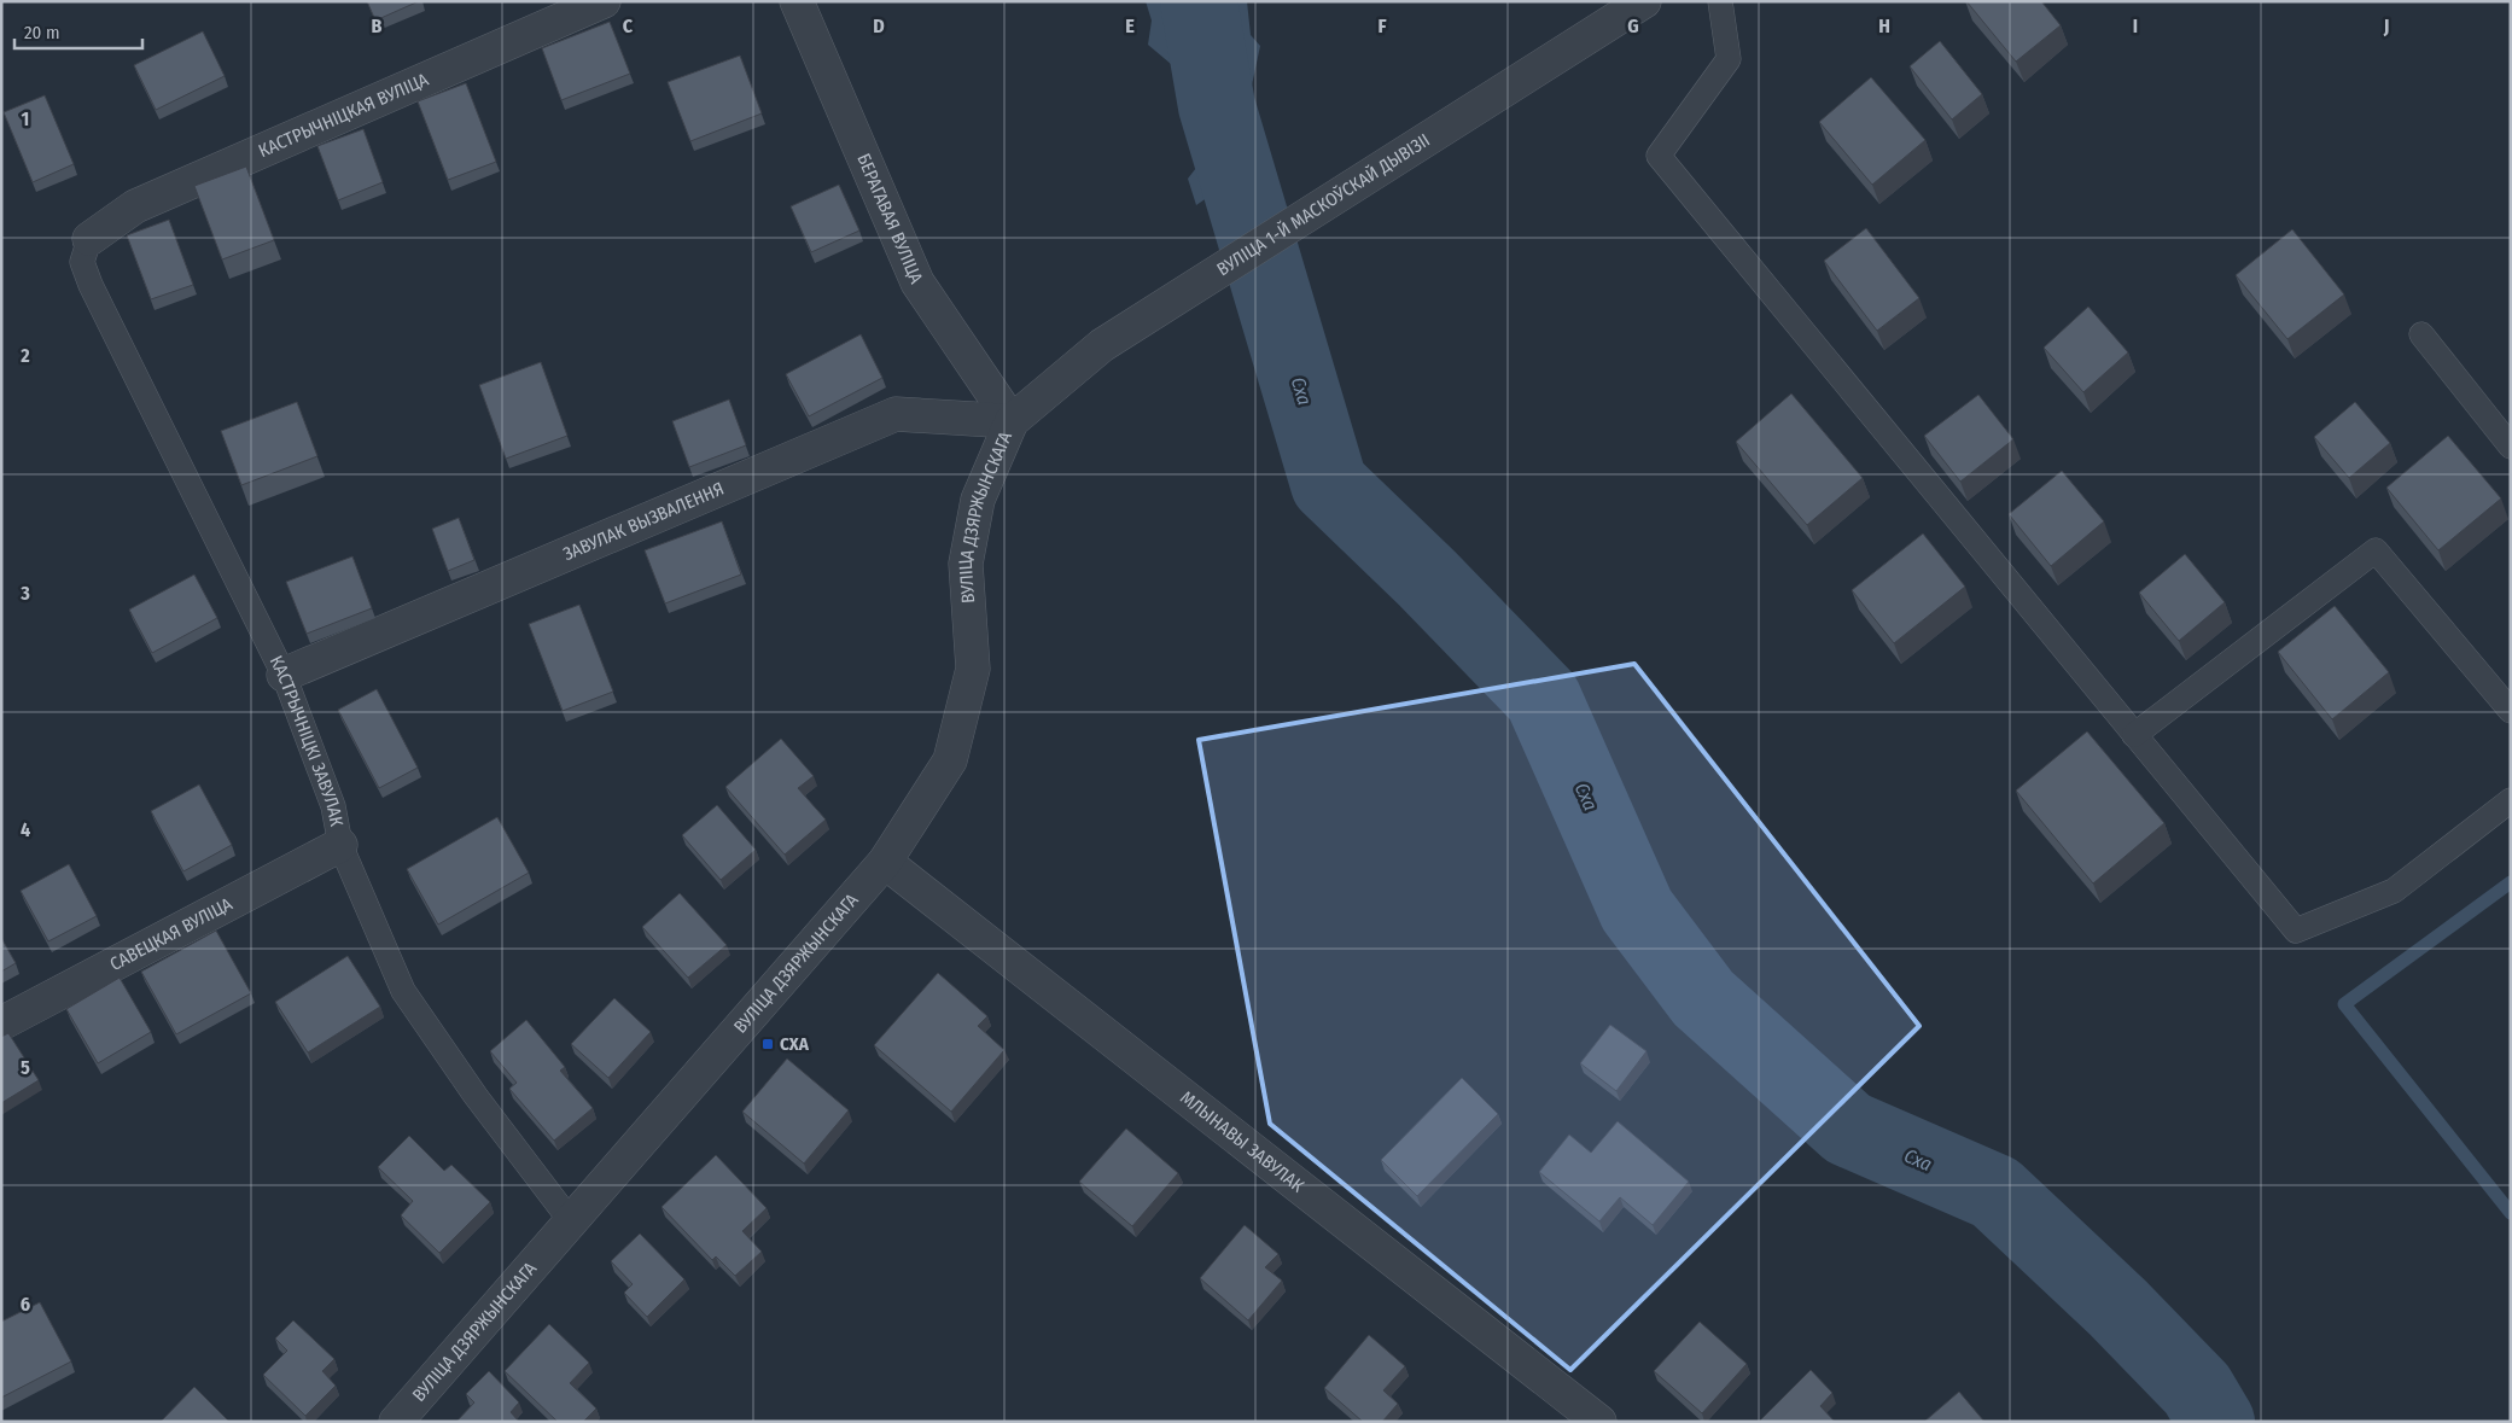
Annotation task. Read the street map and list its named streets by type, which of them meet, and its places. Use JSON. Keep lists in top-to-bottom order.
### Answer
{
  "streets": {
    "street": [
      "КАСТРЫЧНІЦКАЯ ВУЛІЦА",
      "ВУЛІЦА 1-Й МАСКОЎСКАЙ ДЫВІЗІІ",
      "БЕРАГАВАЯ ВУЛІЦА",
      "ВУЛІЦА ДЗЯРЖЫНСКАГА",
      "ЗАВУЛАК ВЫЗВАЛЕННЯ",
      "САВЕЦКАЯ ВУЛІЦА",
      "МЛЫНАВЫ ЗАВУЛАК"
    ],
    "lane": ["КАСТРЫЧНІЦКІ ЗАВУЛАК"]
  },
  "crossings": [
    ["КАСТРЫЧНІЦКАЯ ВУЛІЦА", "КАСТРЫЧНІЦКІ ЗАВУЛАК"],
    ["ВУЛІЦА 1-Й МАСКОЎСКАЙ ДЫВІЗІІ", "БЕРАГАВАЯ ВУЛІЦА"],
    ["ВУЛІЦА 1-Й МАСКОЎСКАЙ ДЫВІЗІІ", "ВУЛІЦА ДЗЯРЖЫНСКАГА"],
    ["ВУЛІЦА 1-Й МАСКОЎСКАЙ ДЫВІЗІІ", "ЗАВУЛАК ВЫЗВАЛЕННЯ"],
    ["БЕРАГАВАЯ ВУЛІЦА", "ВУЛІЦА ДЗЯРЖЫНСКАГА"],
    ["БЕРАГАВАЯ ВУЛІЦА", "ЗАВУЛАК ВЫЗВАЛЕННЯ"],
    ["ВУЛІЦА ДЗЯРЖЫНСКАГА", "ЗАВУЛАК ВЫЗВАЛЕННЯ"],
    ["ВУЛІЦА ДЗЯРЖЫНСКАГА", "КАСТРЫЧНІЦКІ ЗАВУЛАК"],
    ["ВУЛІЦА ДЗЯРЖЫНСКАГА", "МЛЫНАВЫ ЗАВУЛАК"],
    ["ЗАВУЛАК ВЫЗВАЛЕННЯ", "КАСТРЫЧНІЦКІ ЗАВУЛАК"],
    ["КАСТРЫЧНІЦКІ ЗАВУЛАК", "САВЕЦКАЯ ВУЛІЦА"]
  ],
  "water": ["Сха"],
  "places": {
    "transit": ["СХА"]
  },
  "scale_bar": "20 m",
  "grid": {
    "columns": [
      "B",
      "C",
      "D",
      "E",
      "F",
      "G",
      "H",
      "I",
      "J"
    ],
    "rows": [
      "1",
      "2",
      "3",
      "4",
      "5",
      "6"
    ]
  }
}
